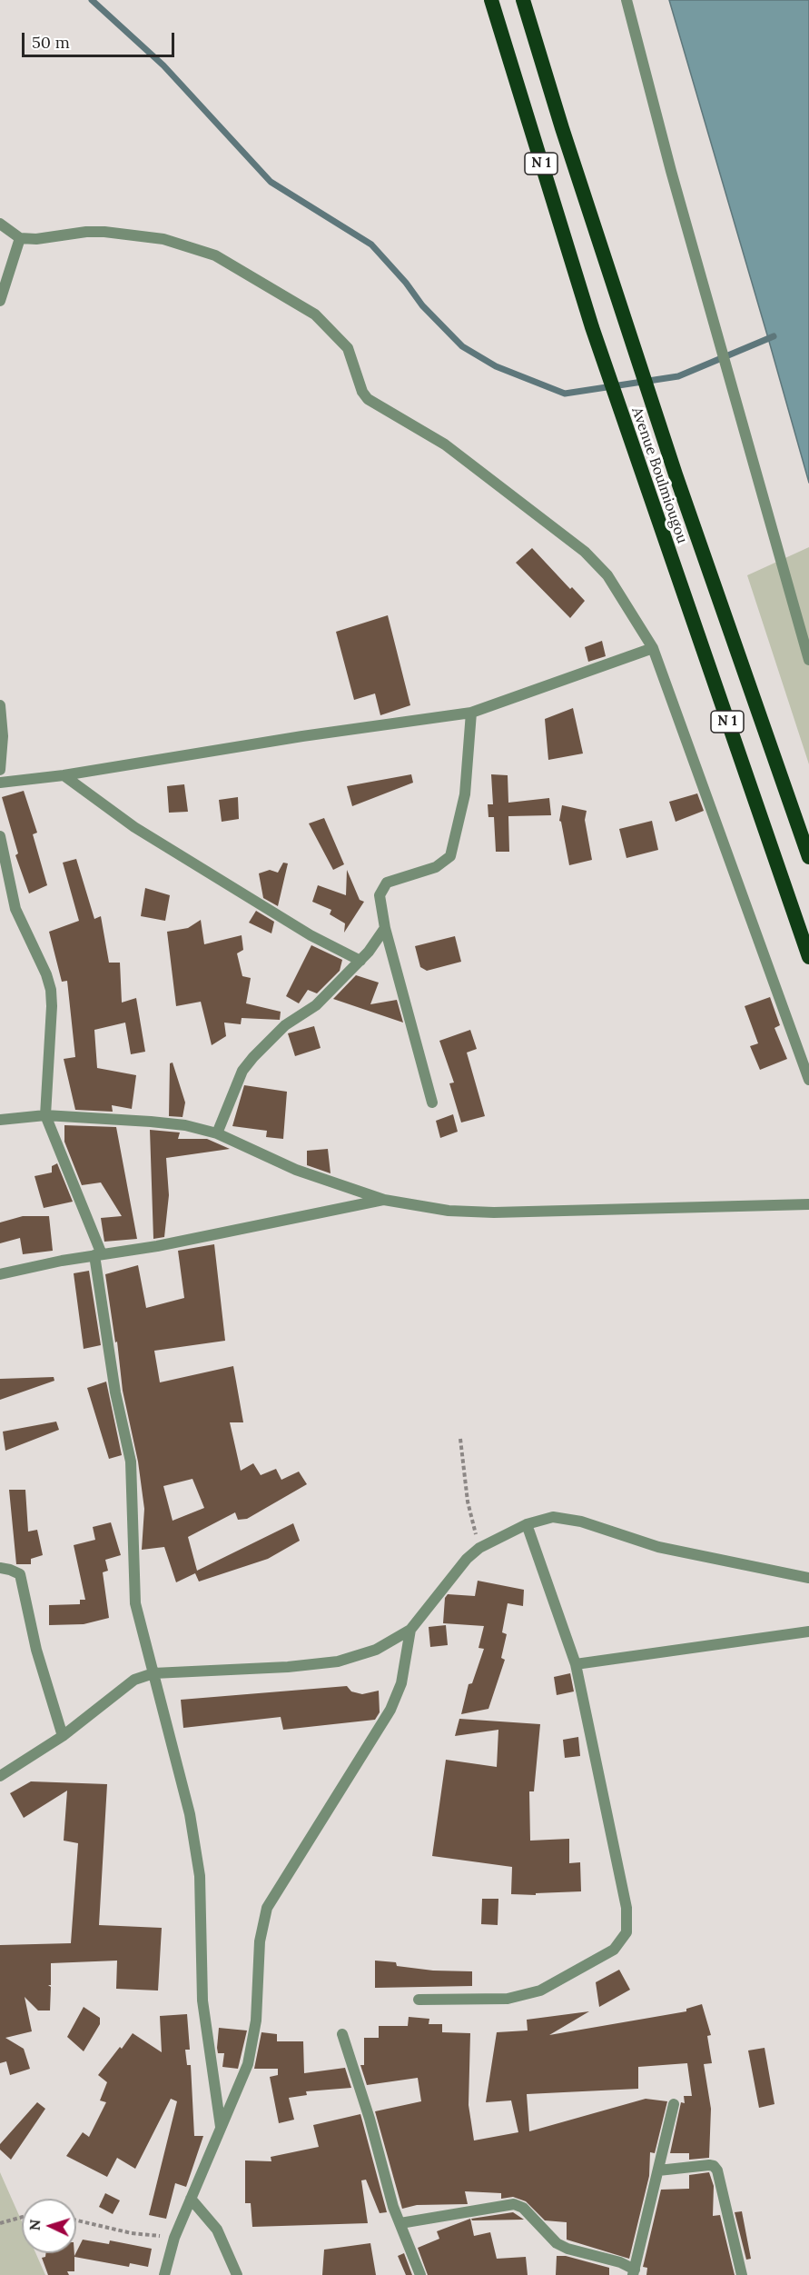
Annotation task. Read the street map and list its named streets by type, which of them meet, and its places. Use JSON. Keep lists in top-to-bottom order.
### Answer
{
  "streets": {
    "highway": ["N 1", "Avenue Boulmiougou"]
  },
  "scale_bar": "50 m",
  "north": "left"
}
